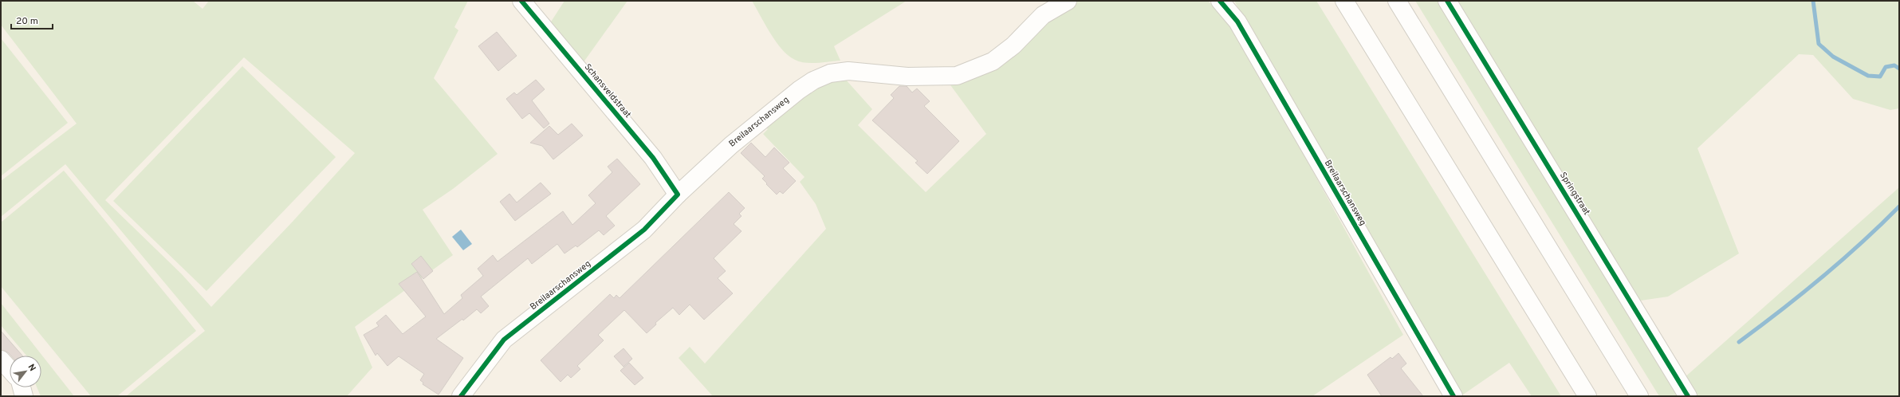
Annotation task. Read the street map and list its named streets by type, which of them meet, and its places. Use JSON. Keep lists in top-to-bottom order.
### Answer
{
  "streets": {
    "main road": ["Schansveldstraat", "Breilaarschansweg", "Springstraat"]
  },
  "crossings": [
    ["Schansveldstraat", "Breilaarschansweg"]
  ],
  "scale_bar": "20 m",
  "north": "top right"
}
